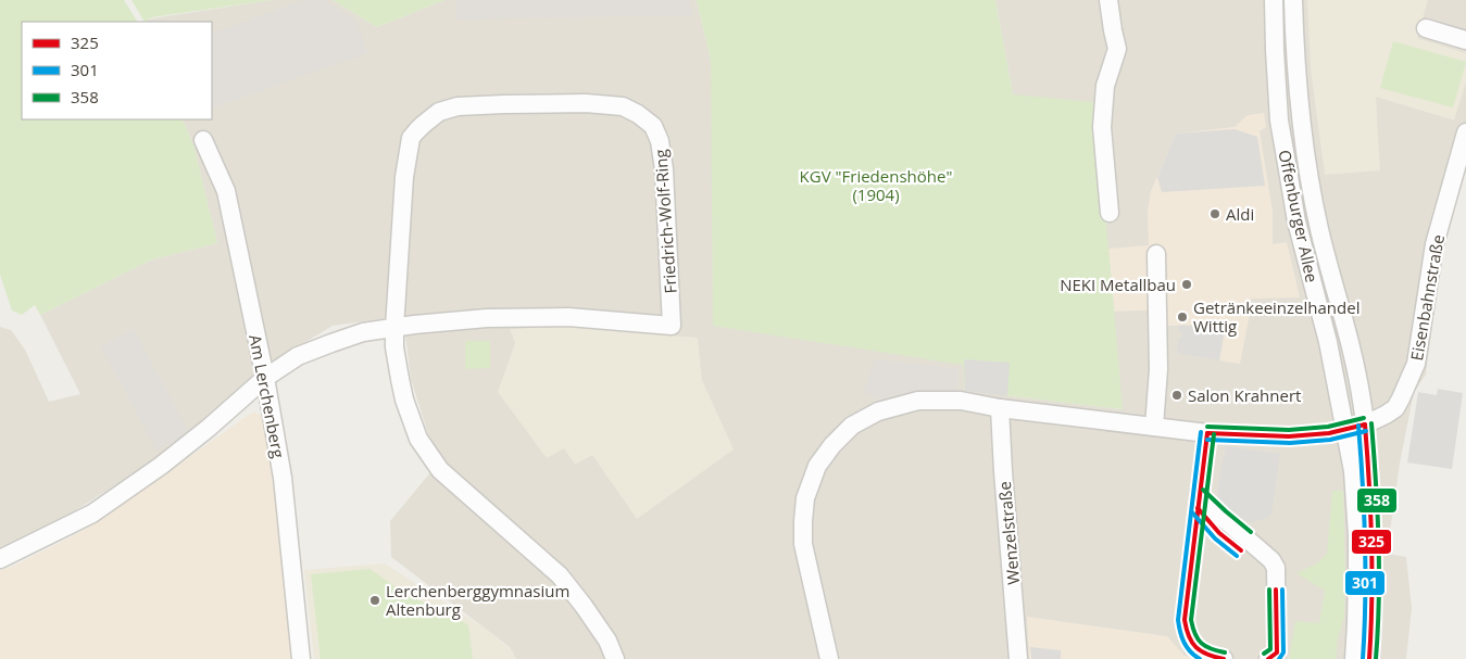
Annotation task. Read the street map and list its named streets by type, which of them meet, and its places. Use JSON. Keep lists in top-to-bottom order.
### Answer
{
  "streets": {
    "street": [
      "Offenburger Allee",
      "Friedrich-Wolf-Ring",
      "Eisenbahnstraße",
      "Am Lerchenberg",
      "Wenzelstraße"
    ]
  },
  "crossings": [
    ["Offenburger Allee", "Eisenbahnstraße"],
    ["Eisenbahnstraße", "Wenzelstraße"]
  ],
  "parks": ["KGV \"Friedenshöhe\" (1904)"],
  "places": [
    "Aldi",
    "NEKI Metallbau",
    "Getränkeeinzelhandel Wittig",
    "Salon Krahnert",
    "Lerchenberggymnasium Altenburg"
  ],
  "lines": ["transit line 358", "transit line 325", "transit line 301"],
  "legend": ["325", "301", "358"]
}
